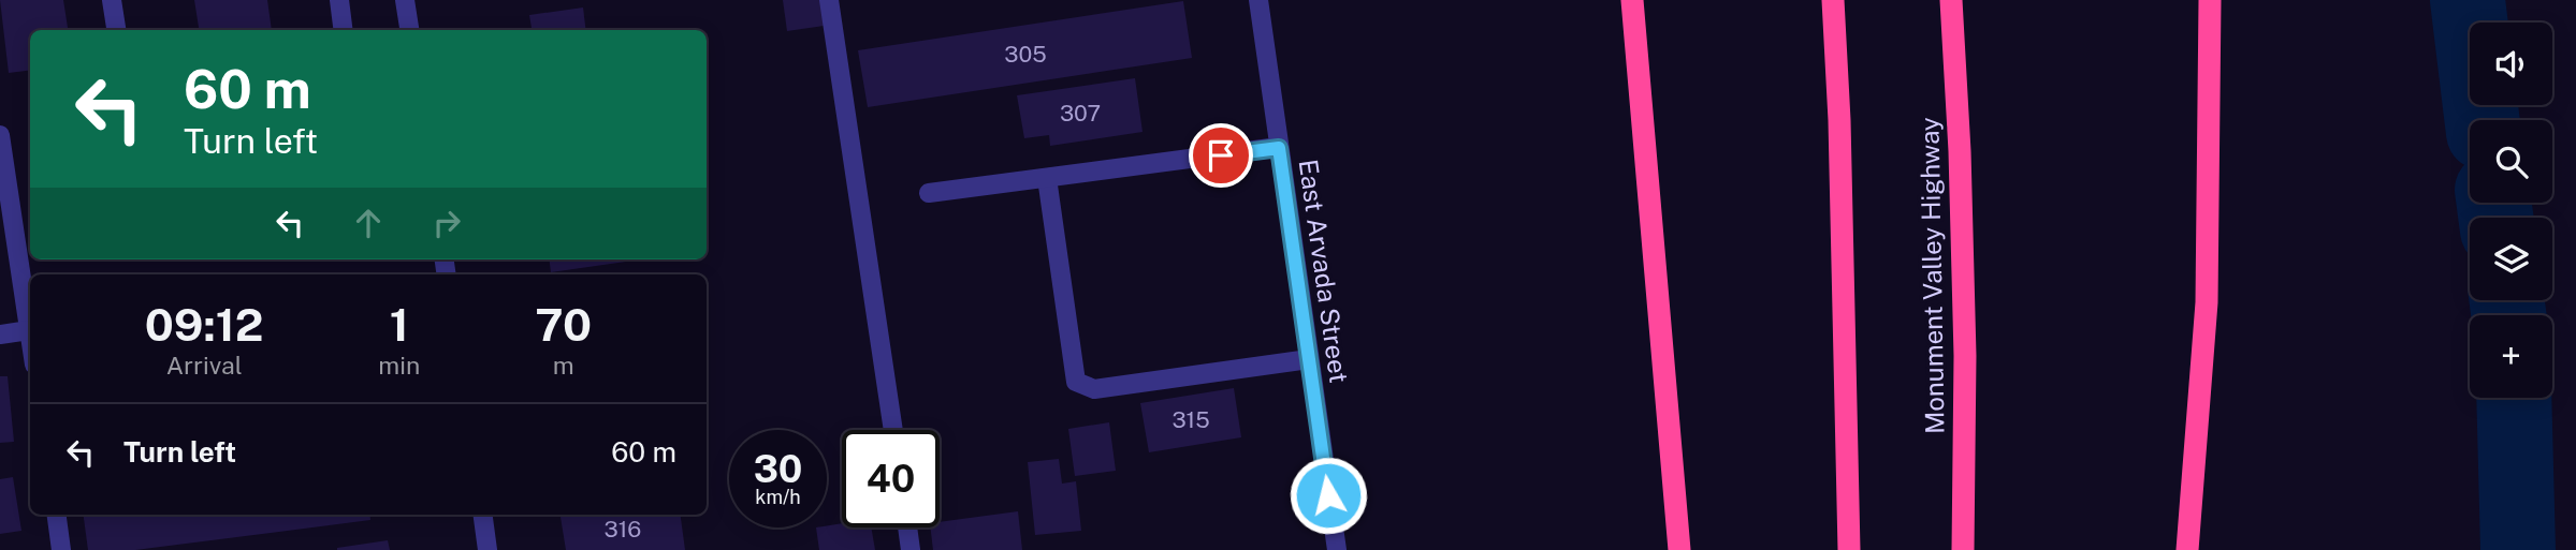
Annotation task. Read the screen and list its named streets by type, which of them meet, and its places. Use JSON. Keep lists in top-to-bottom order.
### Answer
{
  "streets": {
    "highway": ["Monument Valley Highway"],
    "street": ["East Arvada Street"]
  },
  "house_numbers": [
    "305",
    "307",
    "315",
    "316"
  ],
  "page": {
    "map_buttons": "+",
    "turn": ["60 m", "Turn left"],
    "eta": [
      "09:12",
      "Arrival",
      "1",
      "min",
      "70",
      "m"
    ],
    "list": [
      {
        "name": "Turn left",
        "value": "60 m"
      }
    ],
    "speed": "30 km/h",
    "limit": "40"
  }
}
